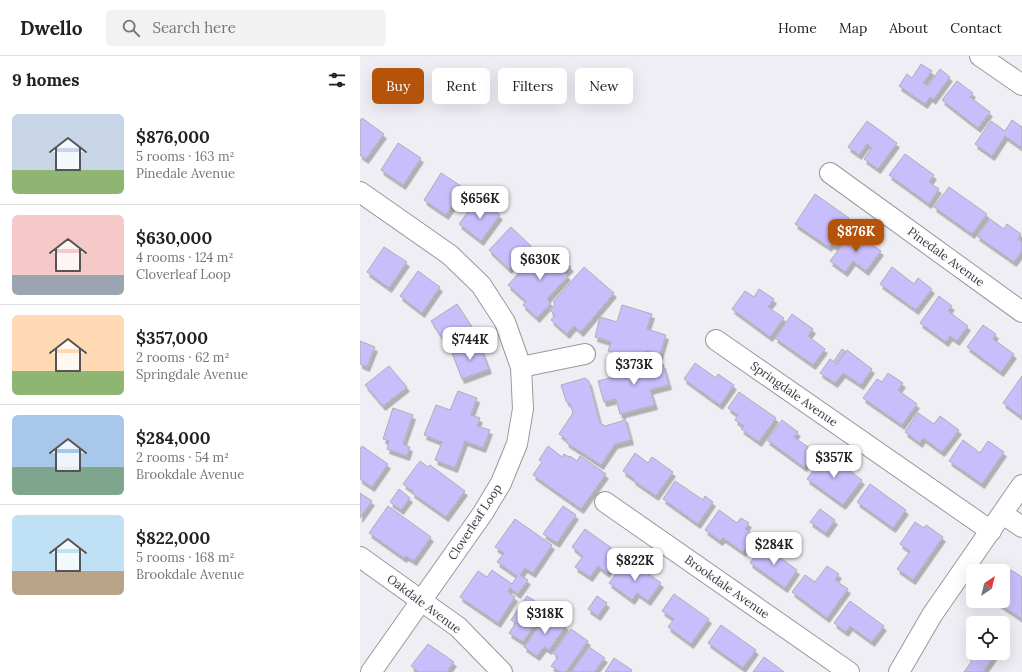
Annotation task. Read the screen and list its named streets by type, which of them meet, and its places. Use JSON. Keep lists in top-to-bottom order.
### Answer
{
  "streets": {
    "street": [
      "Pinedale Avenue",
      "Springdale Avenue",
      "Cloverleaf Loop",
      "Brookdale Avenue",
      "Oakdale Avenue"
    ]
  },
  "crossings": [
    ["Cloverleaf Loop", "Oakdale Avenue"]
  ],
  "north": "top right",
  "page": {
    "header": "Dwello",
    "search": "Search here",
    "nav": [
      "Home",
      "Map",
      "About",
      "Contact"
    ],
    "heading": "9 homes",
    "chip": [
      "Buy",
      "Rent",
      "Filters",
      "New"
    ],
    "list": [
      {
        "name": "$876,000",
        "note": "5 rooms · 163 m² · Pinedale Avenue"
      },
      {
        "name": "$630,000",
        "note": "4 rooms · 124 m² · Cloverleaf Loop"
      },
      {
        "name": "$357,000",
        "note": "2 rooms · 62 m² · Springdale Avenue"
      },
      {
        "name": "$284,000",
        "note": "2 rooms · 54 m² · Brookdale Avenue"
      },
      {
        "name": "$822,000",
        "note": "5 rooms · 168 m² · Brookdale Avenue"
      }
    ],
    "price": [
      "$656K",
      "$876K",
      "$630K",
      "$744K",
      "$373K",
      "$357K",
      "$284K",
      "$822K",
      "$318K"
    ]
  }
}
